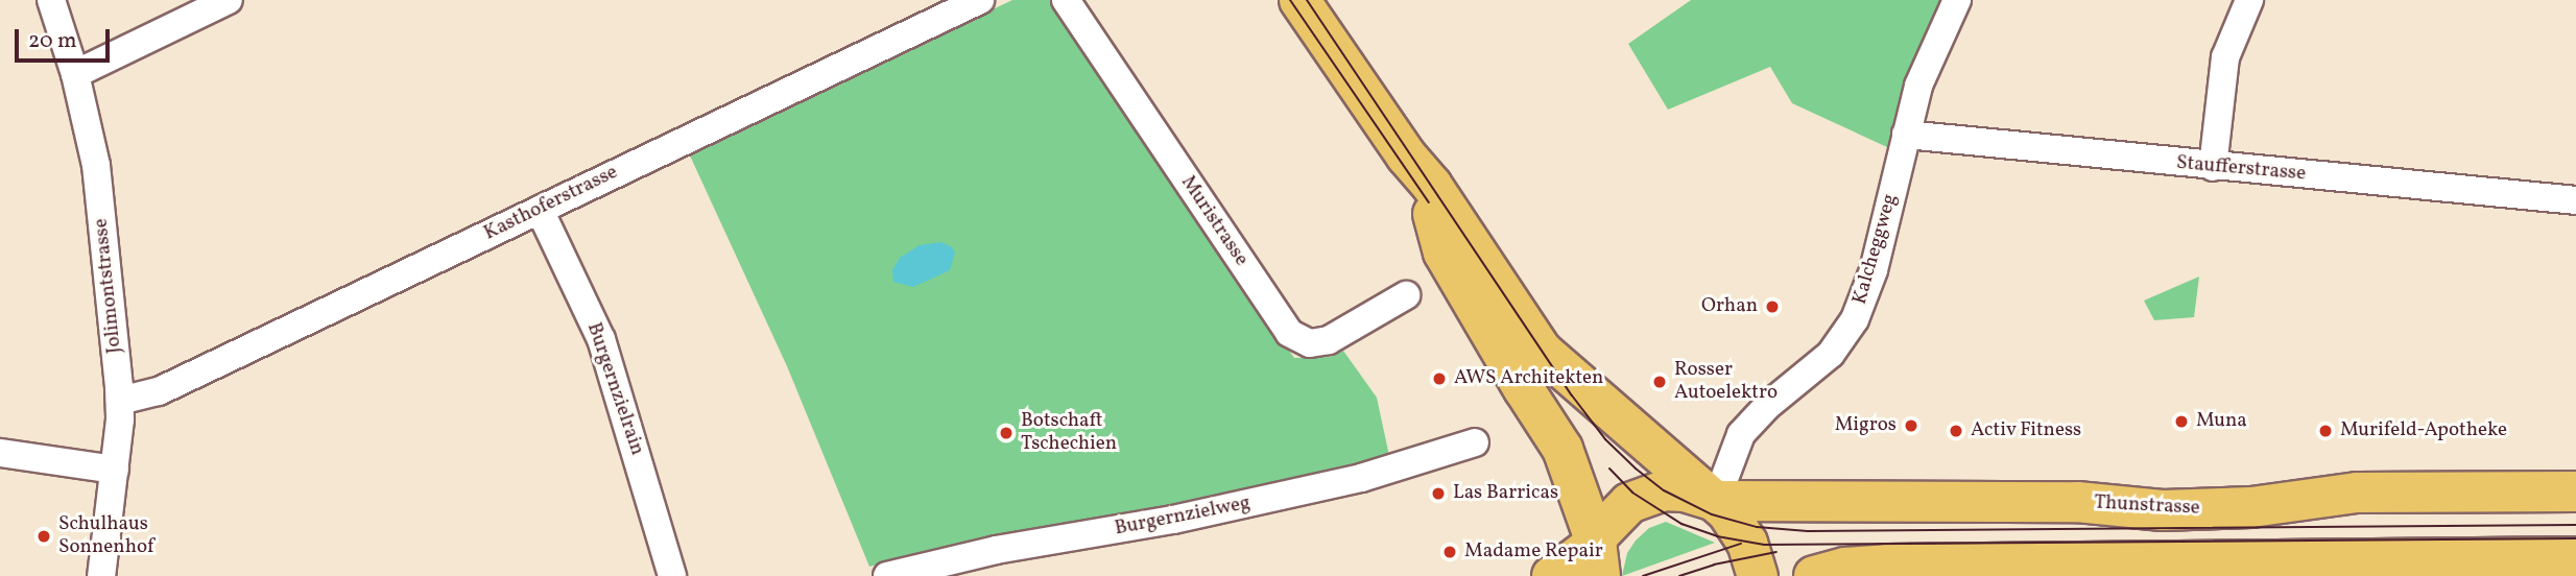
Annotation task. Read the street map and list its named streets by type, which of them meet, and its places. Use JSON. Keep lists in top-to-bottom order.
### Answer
{
  "streets": {
    "main road": ["Thunstrasse"],
    "street": [
      "Staufferstrasse",
      "Kasthoferstrasse",
      "Muristrasse",
      "Kalcheggweg",
      "Jolimontstrasse",
      "Burgernzielrain",
      "Burgernzielweg"
    ]
  },
  "crossings": [
    ["Staufferstrasse", "Kalcheggweg"],
    ["Kasthoferstrasse", "Jolimontstrasse"],
    ["Kasthoferstrasse", "Burgernzielrain"],
    ["Kalcheggweg", "Thunstrasse"]
  ],
  "places": [
    "Orhan",
    "AWS Architekten",
    "Rosser Autoelektro",
    "Muna",
    "Migros",
    "Activ Fitness",
    "Murifeld-Apotheke",
    "Botschaft Tschechien",
    "Las Barricas",
    "Schulhaus Sonnenhof",
    "Madame Repair"
  ],
  "scale_bar": "20 m"
}
